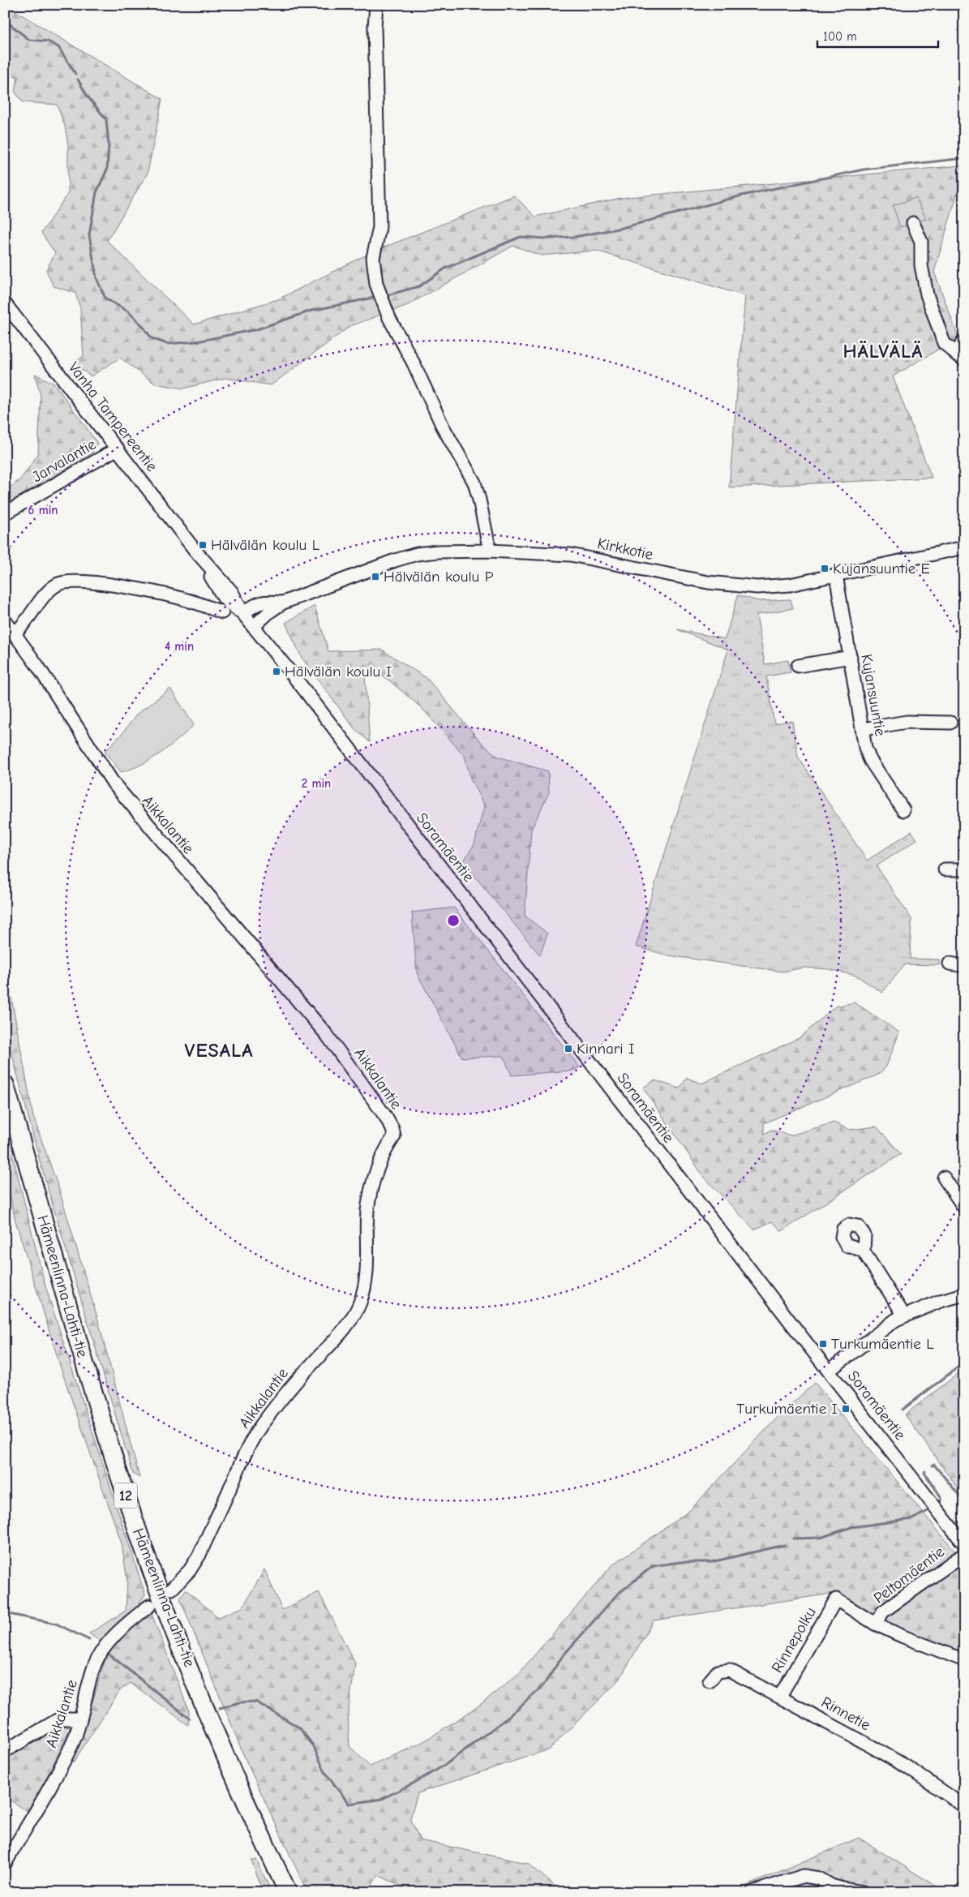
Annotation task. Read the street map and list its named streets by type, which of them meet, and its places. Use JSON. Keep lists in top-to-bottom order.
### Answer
{
  "streets": {
    "highway": ["Hämeenlinna-Lahti-tie", "12"],
    "street": [
      "Vanha Tampereentie",
      "Jarvalantie",
      "Kirkkotie",
      "Kujansuuntie",
      "Aikkalantie",
      "Soramäentie",
      "Peltomäentie",
      "Rinnepolku",
      "Rinnetie"
    ]
  },
  "crossings": [
    ["Vanha Tampereentie", "Jarvalantie"],
    ["Vanha Tampereentie", "Kirkkotie"],
    ["Vanha Tampereentie", "Soramäentie"],
    ["Kirkkotie", "Kujansuuntie"],
    ["Kirkkotie", "Soramäentie"],
    ["Peltomäentie", "Rinnepolku"],
    ["Rinnepolku", "Rinnetie"]
  ],
  "districts": ["HÄLVÄLÄ", "VESALA"],
  "places": {
    "transit": [
      "Hälvälän koulu L",
      "Kujansuuntie E",
      "Hälvälän koulu P",
      "Hälvälän koulu I",
      "Kinnari I",
      "Turkumäentie L",
      "Turkumäentie I"
    ]
  },
  "scale_bar": "100 m",
  "rings": ["6 min", "4 min", "2 min"]
}
